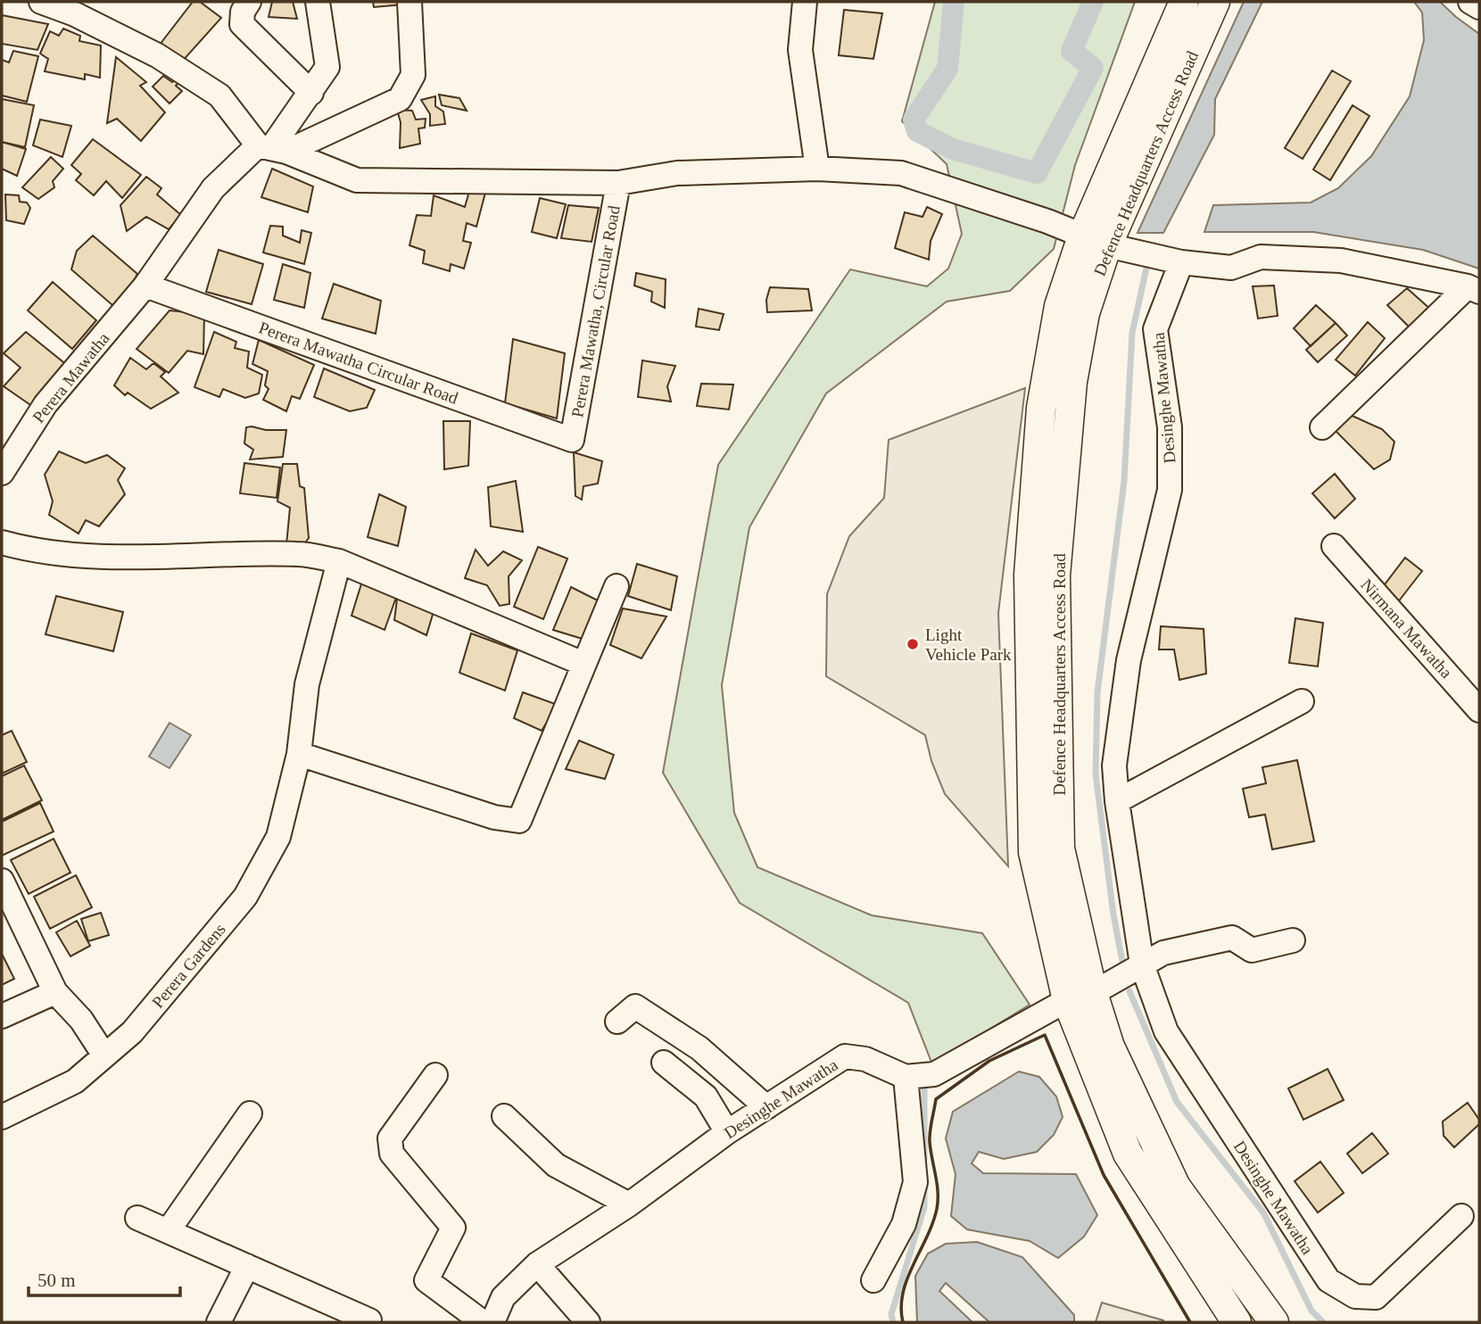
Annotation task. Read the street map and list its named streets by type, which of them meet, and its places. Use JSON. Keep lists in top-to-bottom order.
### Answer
{
  "streets": {
    "main road": ["Defence Headquarters Access Road"],
    "street": [
      "Perera Mawatha, Circular Road",
      "Perera Mawatha Circular Road",
      "Perera Mawatha",
      "Desinghe Mawatha",
      "Nirmana Mawatha",
      "Perera Gardens"
    ]
  },
  "crossings": [
    ["Perera Mawatha, Circular Road", "Perera Mawatha Circular Road"],
    ["Perera Mawatha Circular Road", "Perera Mawatha"]
  ],
  "places": ["Light Vehicle Park"],
  "scale_bar": "50 m"
}
